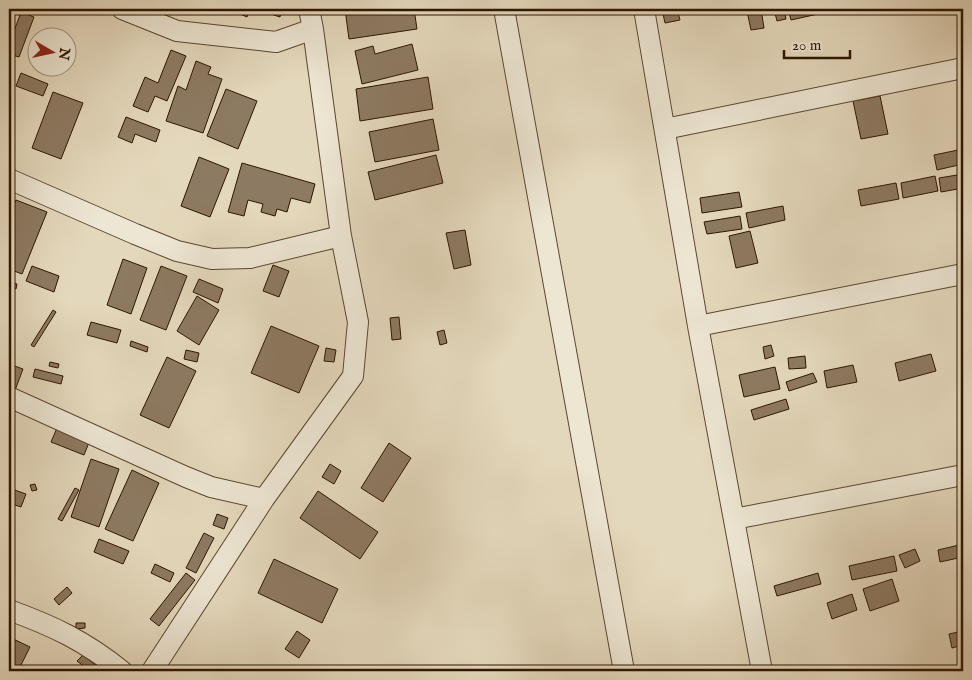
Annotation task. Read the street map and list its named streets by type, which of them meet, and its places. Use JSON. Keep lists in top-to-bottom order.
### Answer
{
  "scale_bar": "20 m",
  "north": "right"
}
